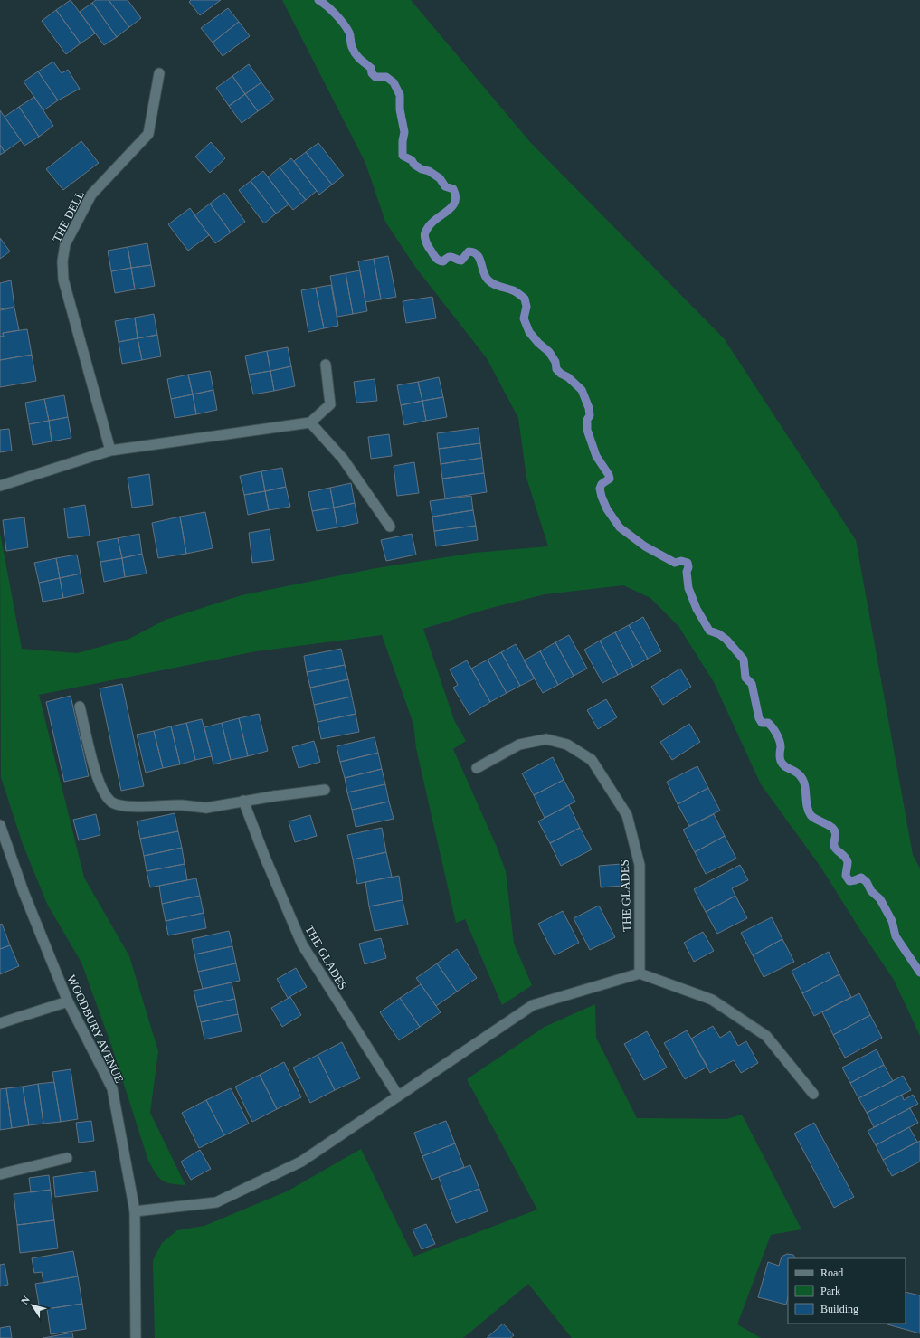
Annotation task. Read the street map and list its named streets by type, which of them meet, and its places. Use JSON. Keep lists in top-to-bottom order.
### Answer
{
  "streets": {
    "street": ["THE DELL", "THE GLADES", "WOODBURY AVENUE"]
  },
  "legend": ["Road", "Park", "Building"],
  "north": "top left"
}
